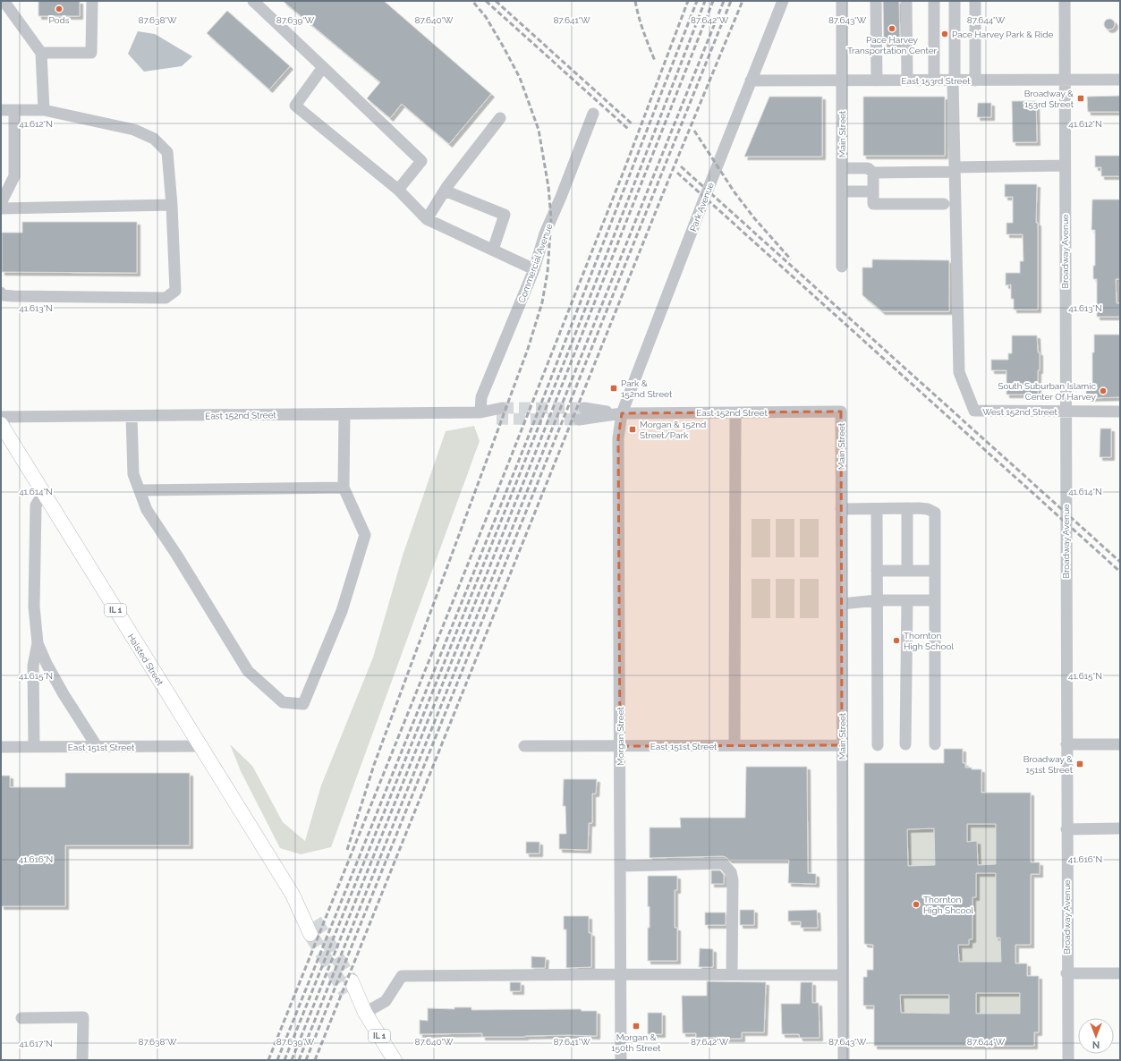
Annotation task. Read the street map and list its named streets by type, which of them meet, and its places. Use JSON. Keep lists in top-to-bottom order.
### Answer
{
  "streets": {
    "main road": ["IL 1", "Halsted Street"],
    "street": [
      "East 153rd Street",
      "Main Street",
      "Park Avenue",
      "Broadway Avenue",
      "Commercial Avenue",
      "West 152nd Street",
      "East 152nd Street",
      "Morgan Street",
      "East 151st Street"
    ]
  },
  "crossings": [
    ["East 153rd Street", "Main Street"],
    ["East 153rd Street", "Park Avenue"],
    ["East 153rd Street", "Broadway Avenue"],
    ["Main Street", "East 152nd Street"],
    ["Main Street", "East 151st Street"],
    ["Park Avenue", "East 152nd Street"],
    ["Park Avenue", "Morgan Street"],
    ["Broadway Avenue", "West 152nd Street"],
    ["Commercial Avenue", "East 152nd Street"],
    ["East 152nd Street", "Morgan Street"],
    ["Halsted Street", "East 151st Street"],
    ["Morgan Street", "East 151st Street"]
  ],
  "places": {
    "other": [
      "Pods",
      "Pace Harvey Transportation Center",
      "Pace Harvey Park & Ride",
      "South Suburban Islamic Center Of Harvey",
      "Thornton High School",
      "Thornton High Shcool"
    ],
    "transit": [
      "Broadway & 153rd Street",
      "Park & 152nd Street",
      "Morgan & 152nd Street/Park",
      "Broadway & 151st Street",
      "Morgan & 150th Street"
    ]
  },
  "north": "bottom",
  "coordinates": [
    "87.638°W",
    "87.639°W",
    "87.640°W",
    "87.641°W",
    "87.642°W",
    "87.643°W",
    "87.644°W",
    "41.612°N",
    "41.613°N",
    "41.614°N",
    "41.615°N",
    "41.616°N",
    "41.617°N"
  ]
}
